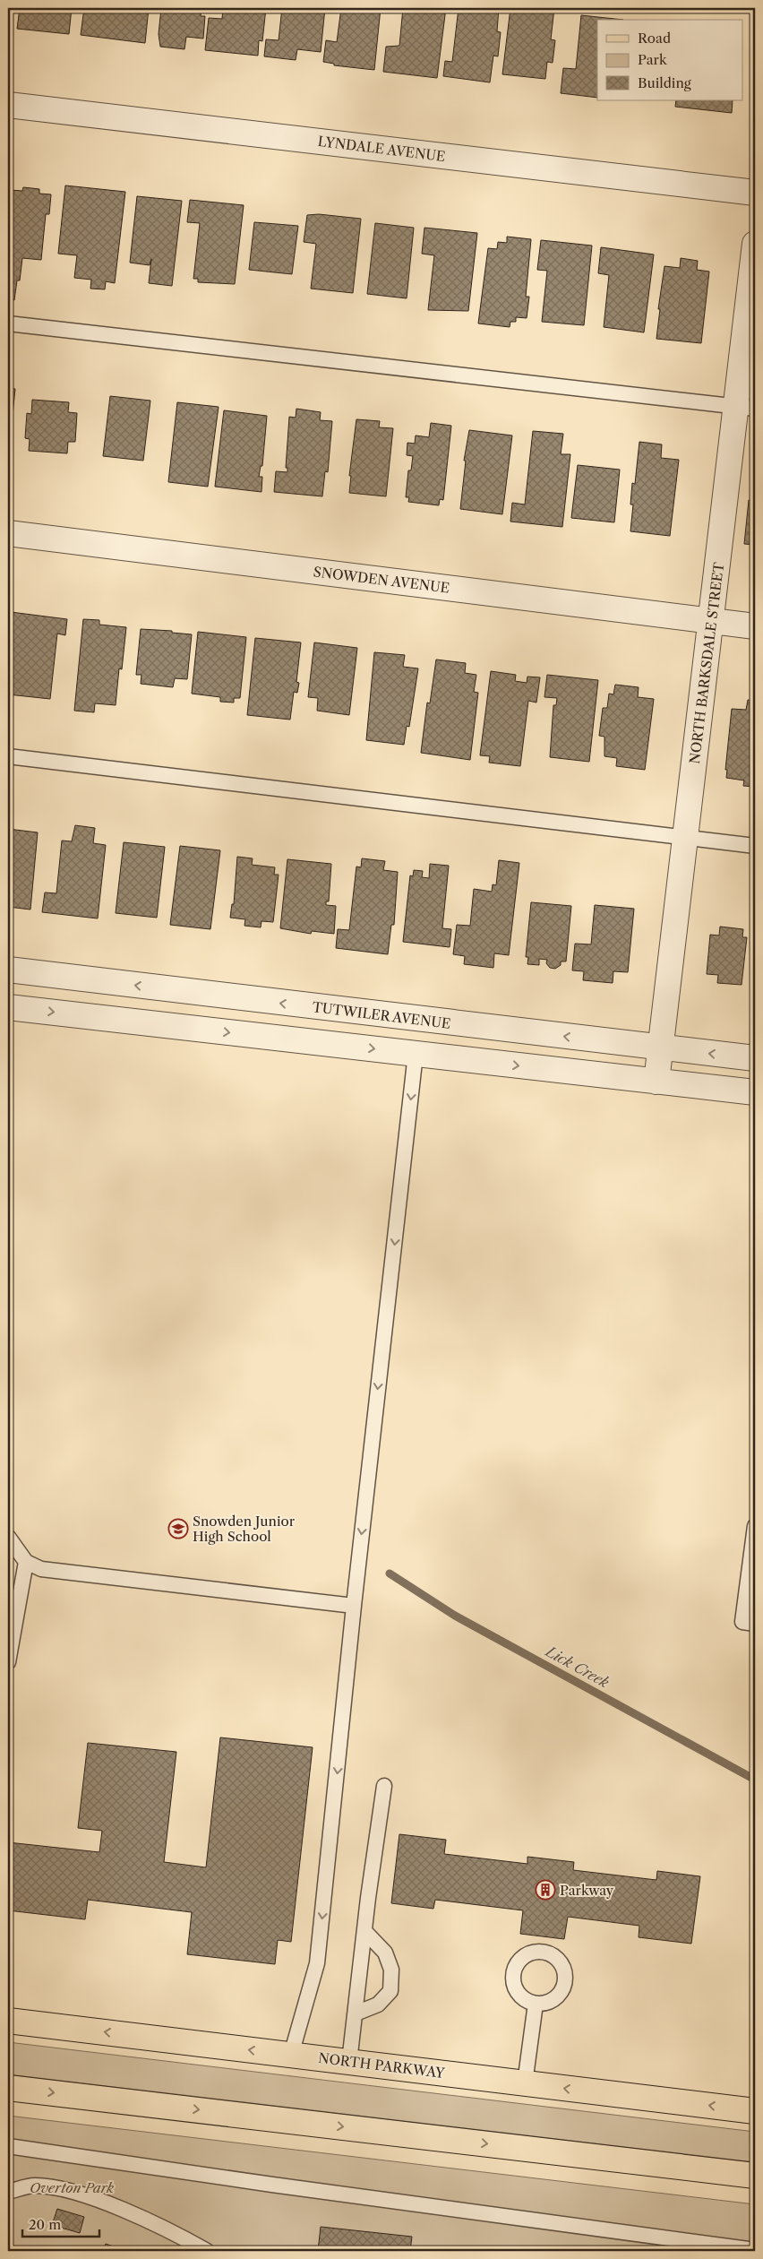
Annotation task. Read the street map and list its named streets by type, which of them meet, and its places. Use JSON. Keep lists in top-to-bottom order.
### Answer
{
  "streets": {
    "main road": ["NORTH PARKWAY"],
    "street": [
      "LYNDALE AVENUE",
      "SNOWDEN AVENUE",
      "NORTH BARKSDALE STREET",
      "TUTWILER AVENUE"
    ]
  },
  "crossings": [
    ["SNOWDEN AVENUE", "NORTH BARKSDALE STREET"],
    ["NORTH BARKSDALE STREET", "TUTWILER AVENUE"]
  ],
  "water": ["Lick Creek"],
  "parks": ["Overton Park"],
  "places": {
    "school or university": ["Snowden Junior High School"],
    "building": ["Parkway"]
  },
  "legend": ["Road", "Park", "Building"],
  "scale_bar": "20 m"
}
